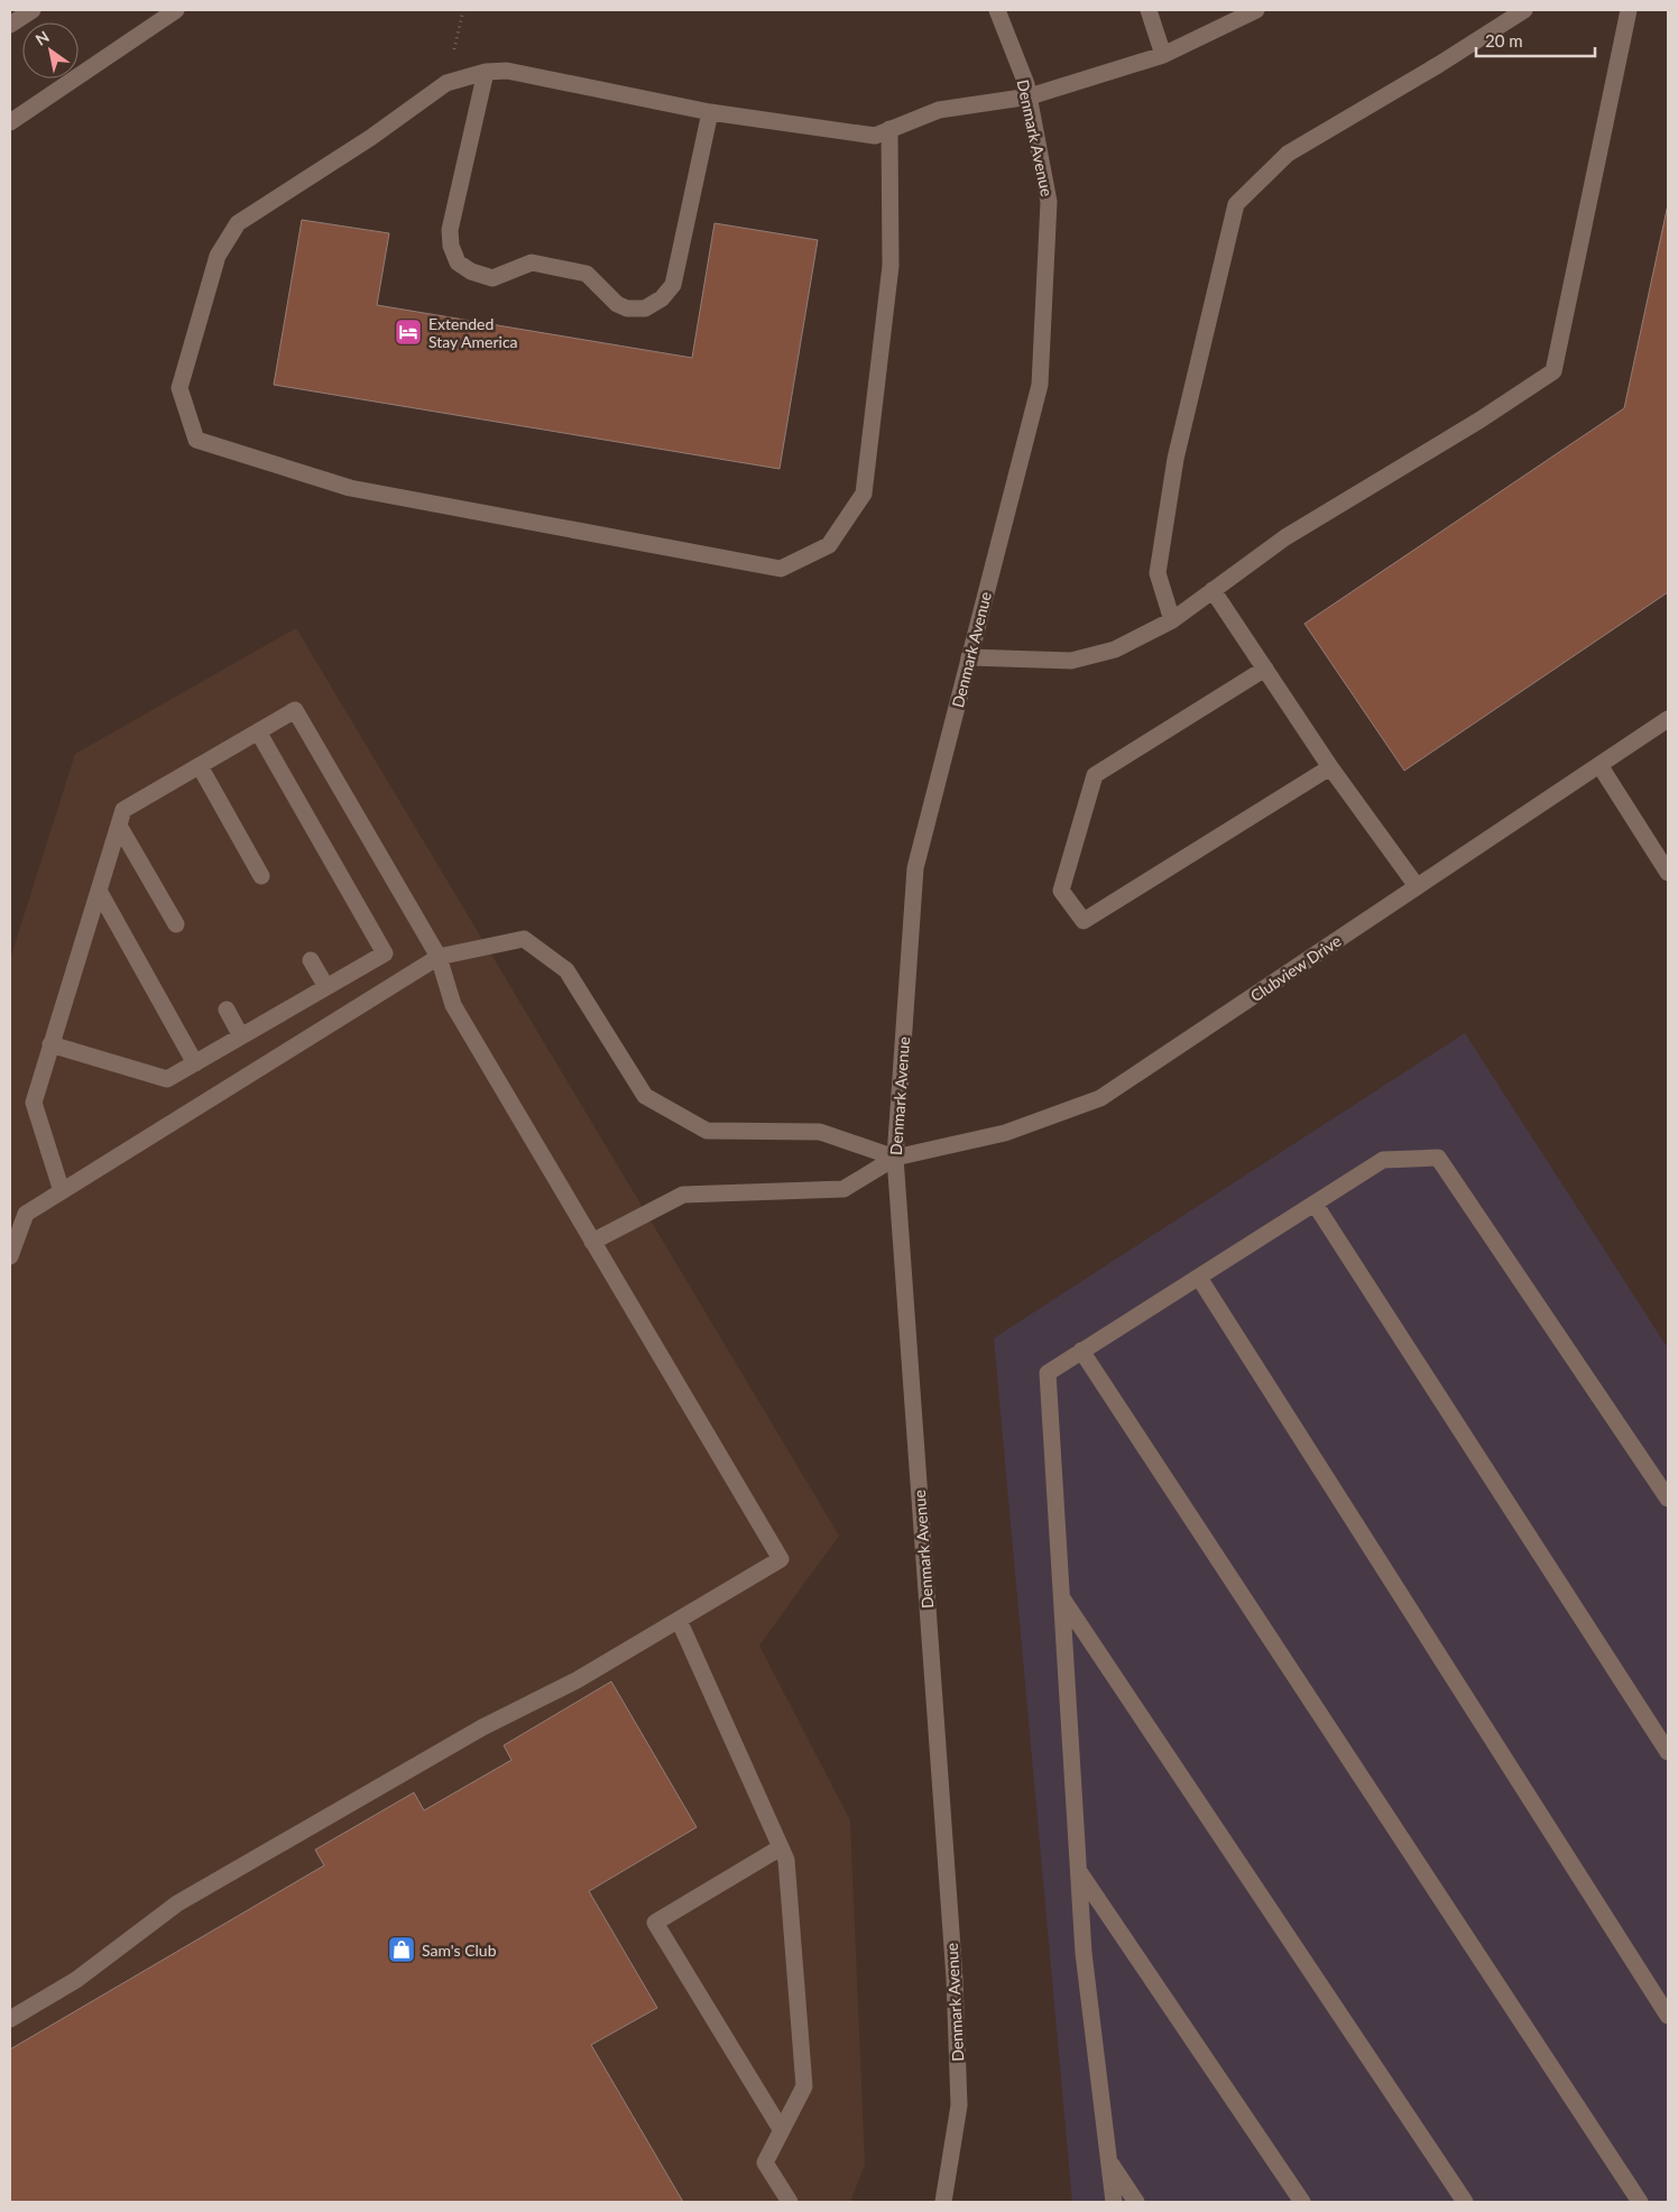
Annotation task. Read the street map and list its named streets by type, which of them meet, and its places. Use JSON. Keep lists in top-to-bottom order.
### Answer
{
  "streets": {
    "street": ["Denmark Avenue", "Clubview Drive"]
  },
  "crossings": [
    ["Denmark Avenue", "Clubview Drive"]
  ],
  "places": {
    "hotel": ["Extended Stay America"],
    "shop": ["Sam's Club"]
  },
  "scale_bar": "20 m",
  "north": "top left"
}
